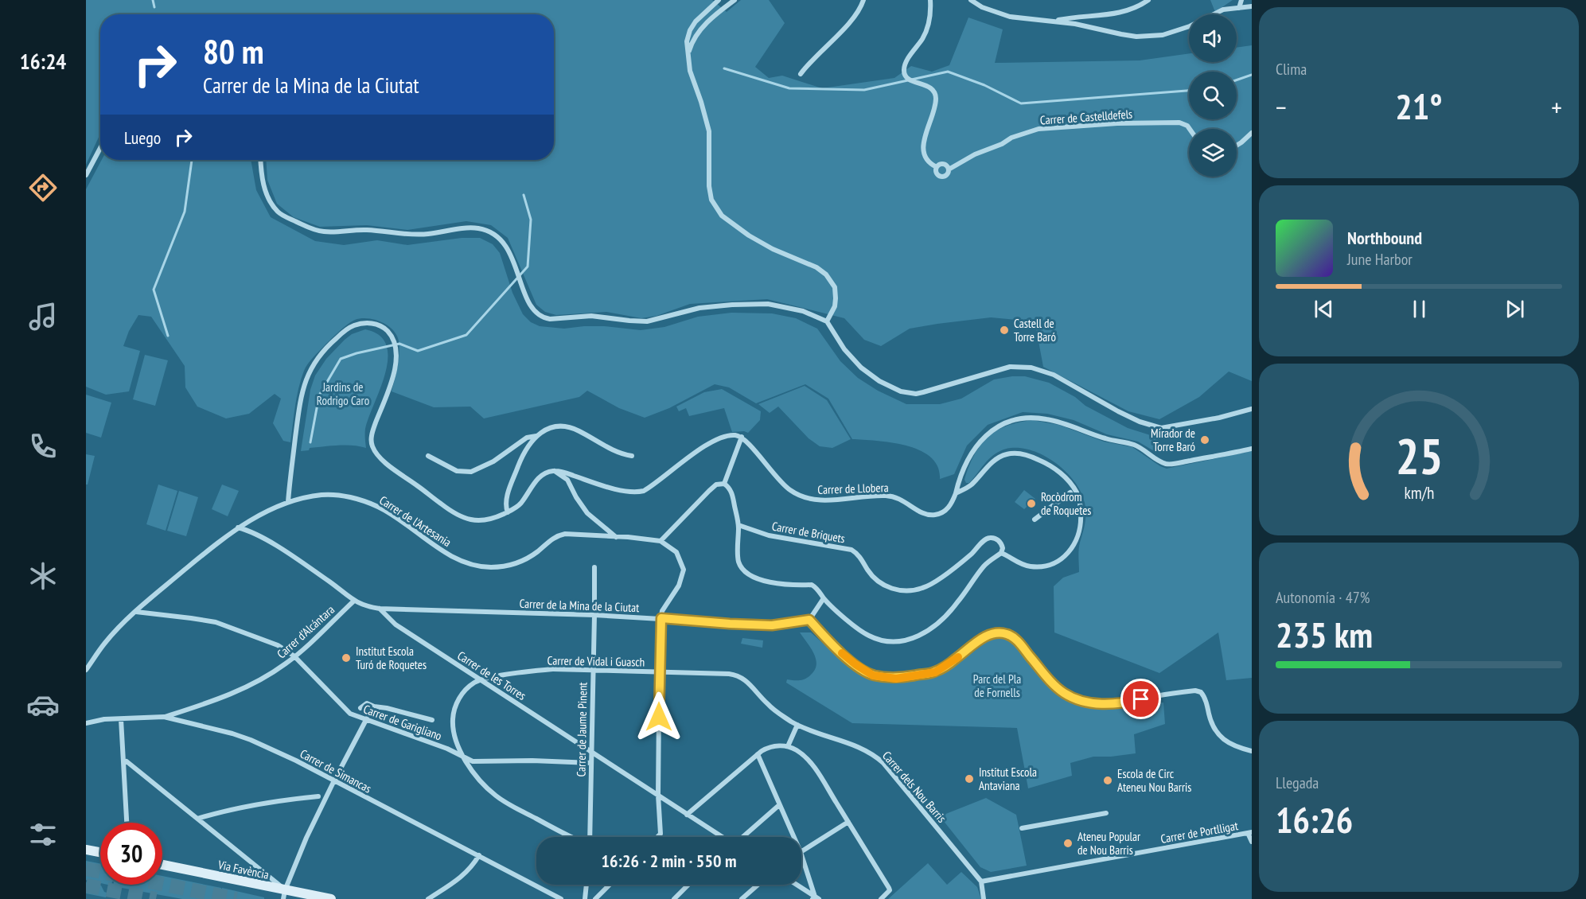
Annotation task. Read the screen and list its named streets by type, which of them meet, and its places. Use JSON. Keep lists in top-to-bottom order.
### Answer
{
  "streets": {
    "street": [
      "Carrer de Castelldefels",
      "Carrer de Llobera",
      "Carrer de l'Artesania",
      "Carrer de Briquets",
      "Carrer de la Mina de la Ciutat",
      "Carrer d'Alcántara",
      "Carrer de Vidal i Guasch",
      "Carrer de les Torres",
      "Carrer de Garigliano",
      "Carrer de Jaume Pinent",
      "Carrer de Simancas",
      "Carrer dels Nou Barris",
      "Carrer de Portlligat",
      "Via Favència"
    ]
  },
  "crossings": [
    ["Carrer de l'Artesania", "Carrer de les Torres"],
    ["Carrer de l'Artesania", "Carrer de Garigliano"],
    ["Carrer de la Mina de la Ciutat", "Carrer de les Torres"],
    ["Carrer de la Mina de la Ciutat", "Carrer de Jaume Pinent"],
    ["Carrer d'Alcántara", "Carrer de les Torres"],
    ["Carrer d'Alcántara", "Carrer de Garigliano"],
    ["Carrer d'Alcántara", "Carrer de Simancas"],
    ["Carrer de Vidal i Guasch", "Carrer de les Torres"],
    ["Carrer de Vidal i Guasch", "Carrer de Garigliano"],
    ["Carrer de Vidal i Guasch", "Carrer de Jaume Pinent"],
    ["Carrer de Vidal i Guasch", "Carrer dels Nou Barris"],
    ["Carrer de les Torres", "Carrer de Jaume Pinent"],
    ["Carrer dels Nou Barris", "Carrer de Portlligat"]
  ],
  "parks": ["Jardins de Rodrigo Caro", "Parc del Pla de Fornells"],
  "places": [
    "Castell de Torre Baró",
    "Mirador de Torre Baró",
    "Rocòdrom de Roquetes",
    "Institut Escola Turó de Roquetes",
    "Institut Escola Antaviana",
    "Escola de Circ Ateneu Nou Barris",
    "Ateneu Popular de Nou Barris"
  ],
  "page": {
    "tabs": "16:24",
    "tile": [
      "Clima",
      ["Autonomía · 47%", "235 km"],
      ["Llegada", "16:26"]
    ],
    "turn": ["80 m", "Carrer de la Mina de la Ciutat"],
    "heat": ["−", "21°", "+"],
    "then": "Luego",
    "song": ["Northbound", "June Harbor"],
    "limit": "30",
    "trip": "16:26 · 2 min · 550 m",
    "gauge": ["25", "km/h"]
  }
}
